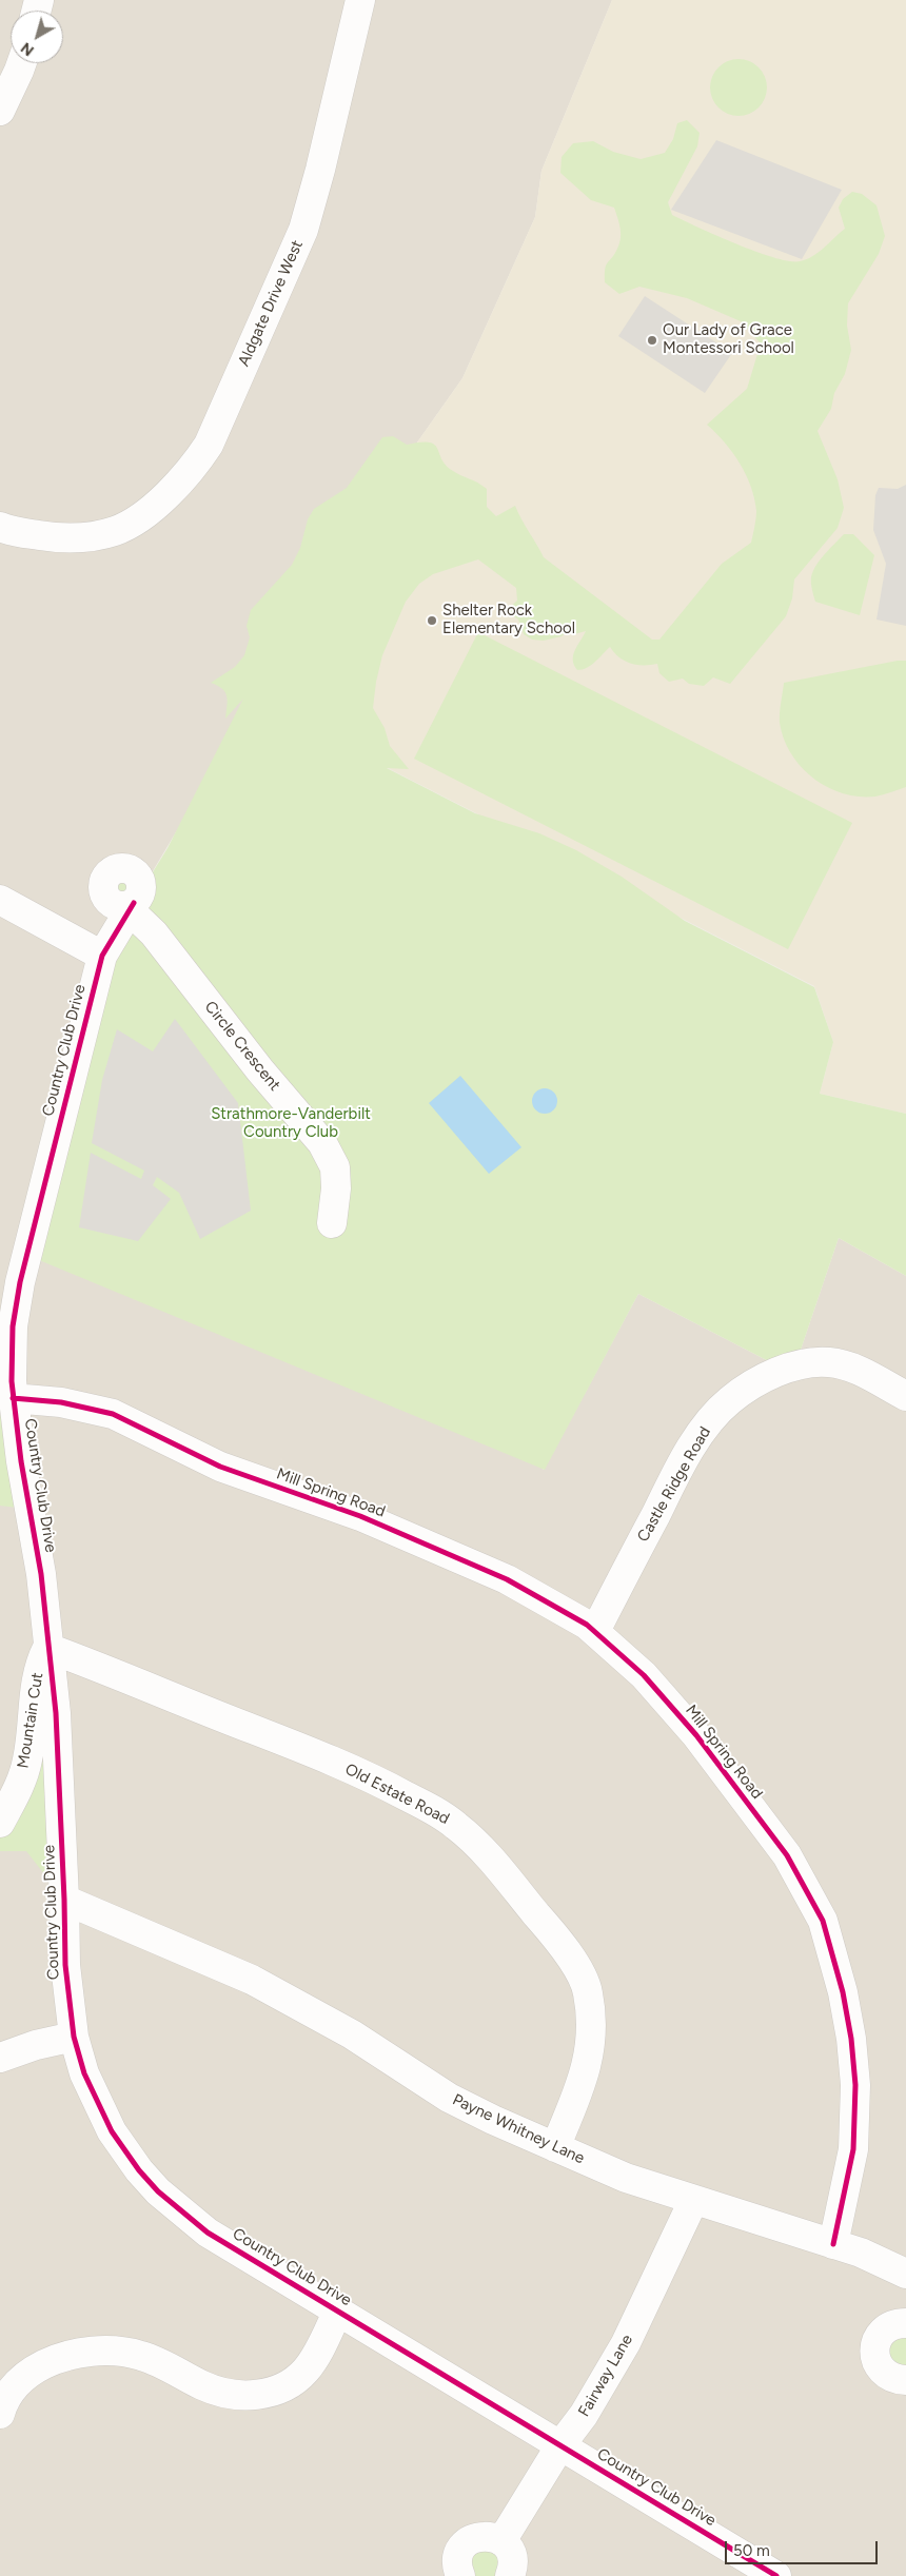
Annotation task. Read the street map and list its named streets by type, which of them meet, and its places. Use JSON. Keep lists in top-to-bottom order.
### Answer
{
  "streets": {
    "street": [
      "Aldgate Drive West",
      "Circle Crescent",
      "Country Club Drive",
      "Castle Ridge Road",
      "Mill Spring Road",
      "Mountain Cut",
      "Old Estate Road",
      "Payne Whitney Lane",
      "Fairway Lane"
    ]
  },
  "crossings": [
    ["Circle Crescent", "Country Club Drive"],
    ["Country Club Drive", "Mill Spring Road"],
    ["Country Club Drive", "Mountain Cut"],
    ["Country Club Drive", "Old Estate Road"],
    ["Country Club Drive", "Payne Whitney Lane"],
    ["Country Club Drive", "Fairway Lane"],
    ["Castle Ridge Road", "Mill Spring Road"],
    ["Mill Spring Road", "Payne Whitney Lane"],
    ["Mountain Cut", "Old Estate Road"],
    ["Old Estate Road", "Payne Whitney Lane"],
    ["Payne Whitney Lane", "Fairway Lane"]
  ],
  "parks": ["Strathmore-Vanderbilt Country Club"],
  "places": ["Our Lady of Grace Montessori School", "Shelter Rock Elementary School"],
  "scale_bar": "50 m",
  "north": "bottom left"
}
